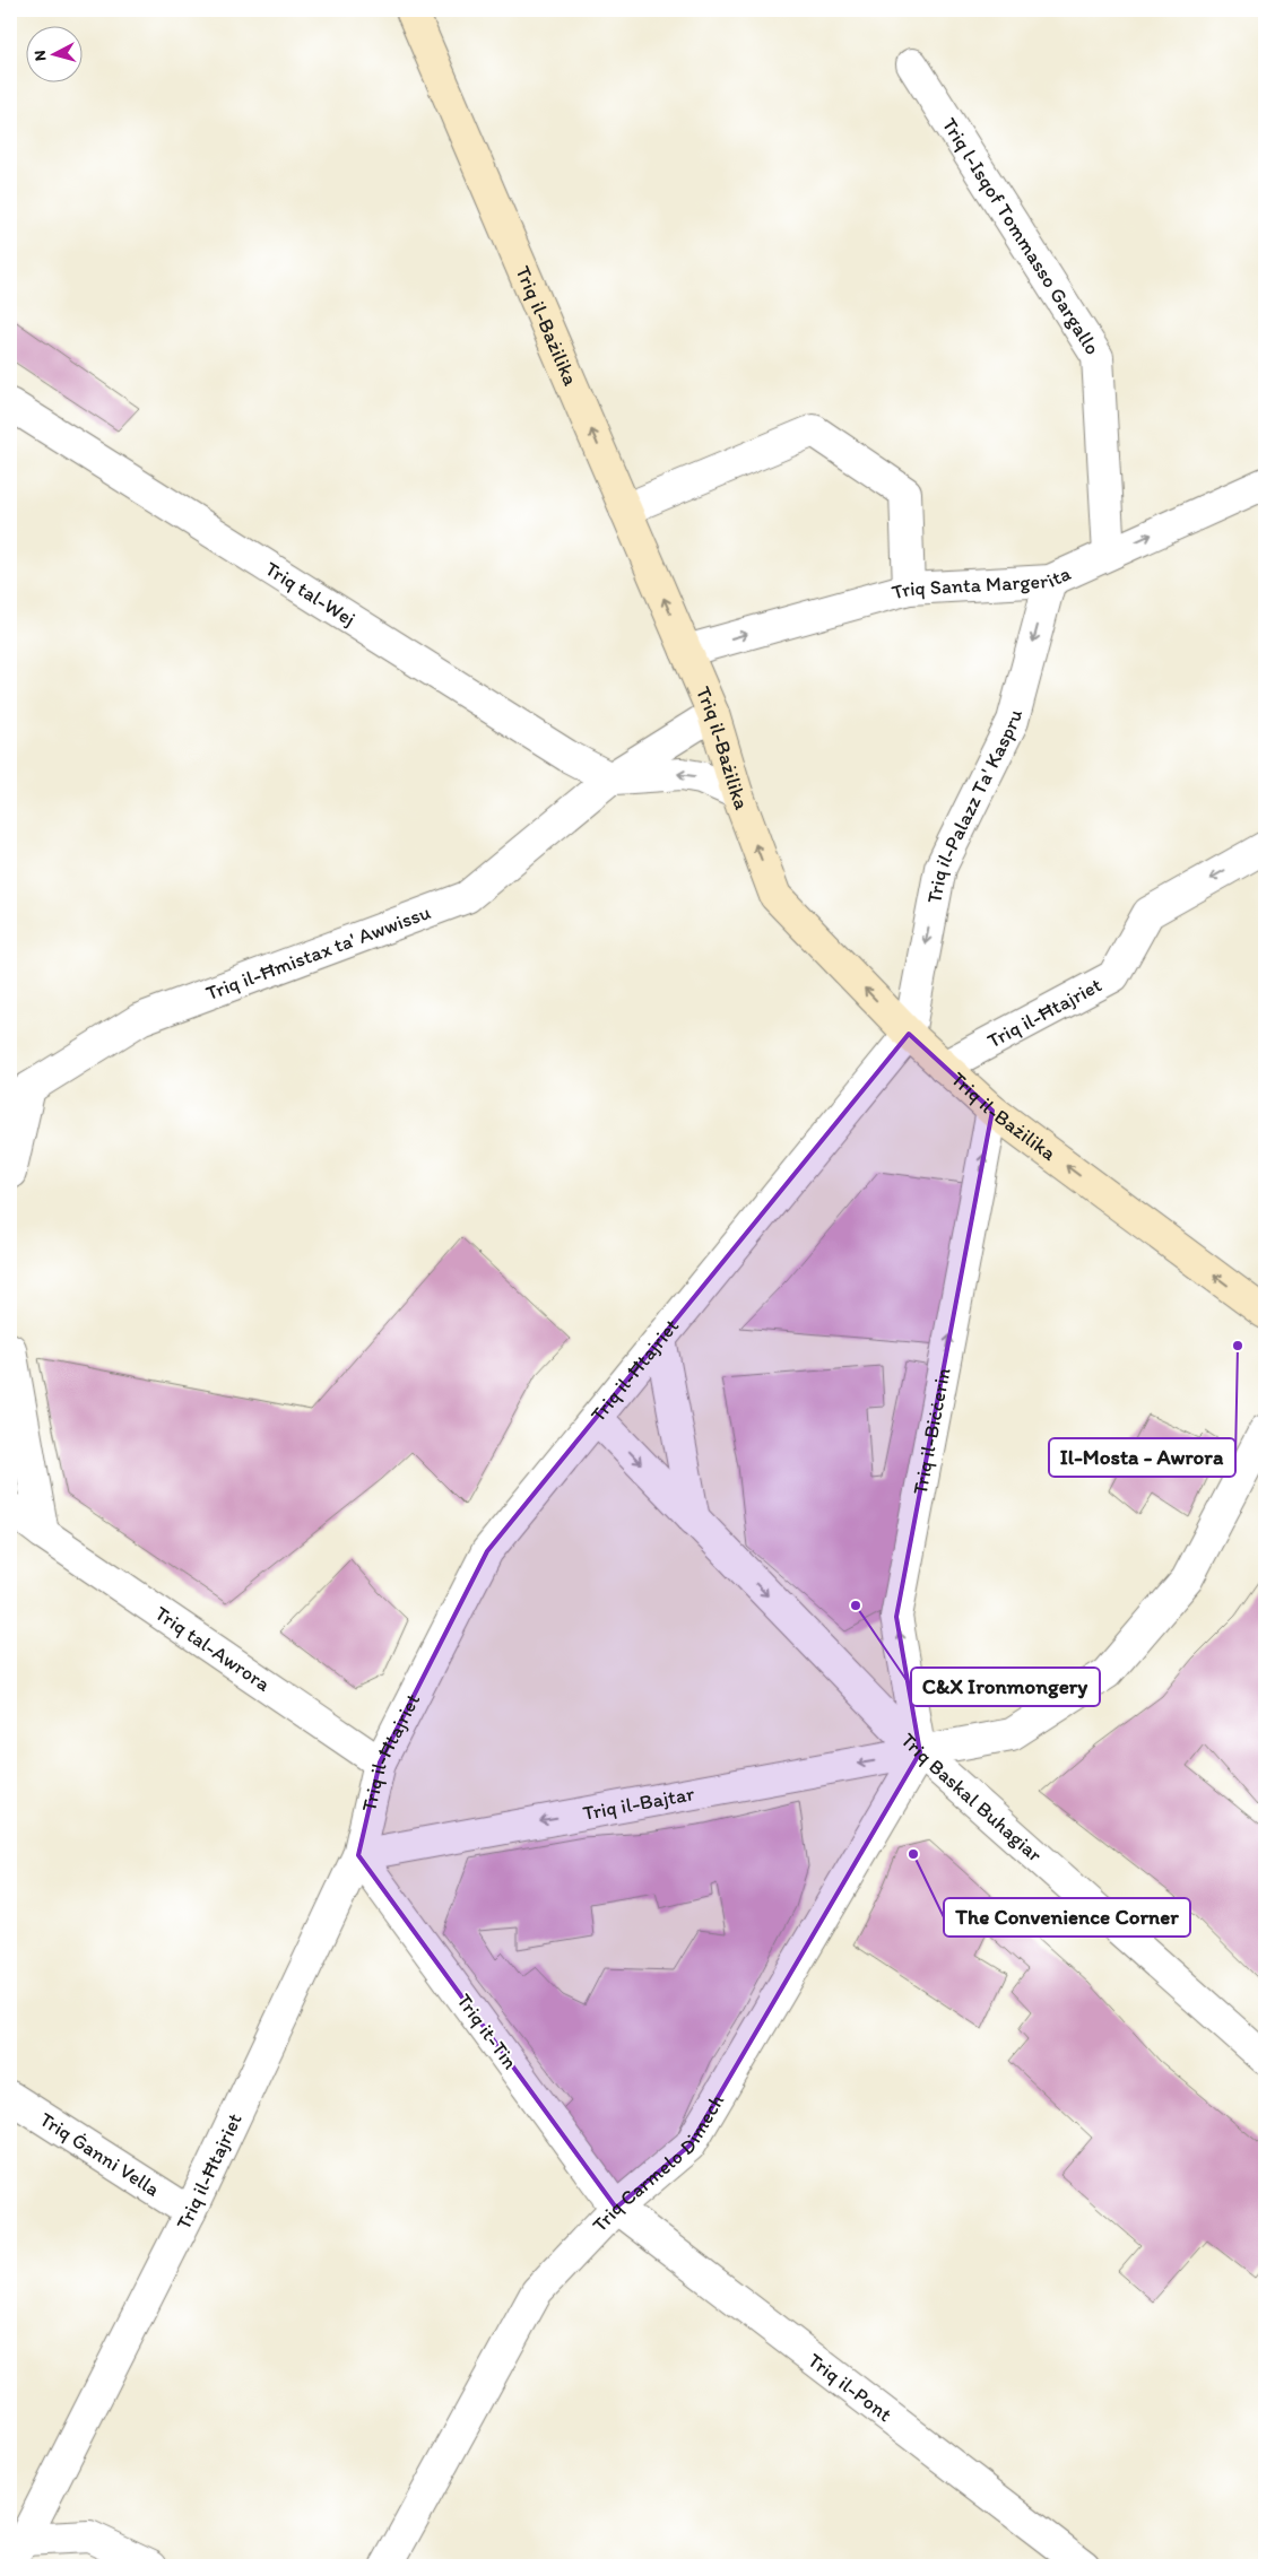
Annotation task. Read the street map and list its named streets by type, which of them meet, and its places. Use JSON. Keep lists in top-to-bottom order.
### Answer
{
  "streets": {
    "street": [
      "Triq l-Isqof Tommasso Gargallo",
      "Triq il-Bażilika",
      "Triq Santa Margerita",
      "Triq tal-Wej",
      "Triq il-Palazz Ta' Kaspru",
      "Triq il-Ħmistax ta' Awwissu",
      "Triq il-Ħtajriet",
      "Triq il-Biċċerin",
      "Triq tal-Awrora",
      "Triq Baskal Buhagiar",
      "Triq il-Bajtar",
      "Triq it-Tin",
      "Triq Ġanni Vella",
      "Triq Carmelo Dimech",
      "Triq il-Pont"
    ]
  },
  "crossings": [
    ["Triq l-Isqof Tommasso Gargallo", "Triq Santa Margerita"],
    ["Triq il-Bażilika", "Triq Santa Margerita"],
    ["Triq il-Bażilika", "Triq il-Palazz Ta' Kaspru"],
    ["Triq il-Bażilika", "Triq il-Ħmistax ta' Awwissu"],
    ["Triq il-Bażilika", "Triq il-Ħtajriet"],
    ["Triq il-Bażilika", "Triq il-Biċċerin"],
    ["Triq Santa Margerita", "Triq il-Palazz Ta' Kaspru"],
    ["Triq tal-Wej", "Triq il-Ħmistax ta' Awwissu"],
    ["Triq il-Palazz Ta' Kaspru", "Triq il-Ħtajriet"],
    ["Triq il-Ħtajriet", "Triq tal-Awrora"],
    ["Triq il-Ħtajriet", "Triq Baskal Buhagiar"],
    ["Triq il-Ħtajriet", "Triq il-Bajtar"],
    ["Triq il-Ħtajriet", "Triq it-Tin"],
    ["Triq il-Ħtajriet", "Triq Ġanni Vella"],
    ["Triq il-Biċċerin", "Triq Baskal Buhagiar"],
    ["Triq il-Biċċerin", "Triq il-Bajtar"],
    ["Triq il-Biċċerin", "Triq Carmelo Dimech"],
    ["Triq Baskal Buhagiar", "Triq il-Bajtar"],
    ["Triq Baskal Buhagiar", "Triq Carmelo Dimech"],
    ["Triq il-Bajtar", "Triq it-Tin"],
    ["Triq il-Bajtar", "Triq Carmelo Dimech"],
    ["Triq it-Tin", "Triq Carmelo Dimech"],
    ["Triq it-Tin", "Triq il-Pont"],
    ["Triq Carmelo Dimech", "Triq il-Pont"]
  ],
  "one_way": [
    "Triq il-Bażilika",
    "Triq Santa Margerita",
    "Triq il-Palazz Ta' Kaspru",
    "Triq il-Biċċerin",
    "Triq Baskal Buhagiar",
    "Triq il-Bajtar"
  ],
  "places": ["Il-Mosta - Awrora", "C&X Ironmongery", "The Convenience Corner"],
  "north": "left"
}
